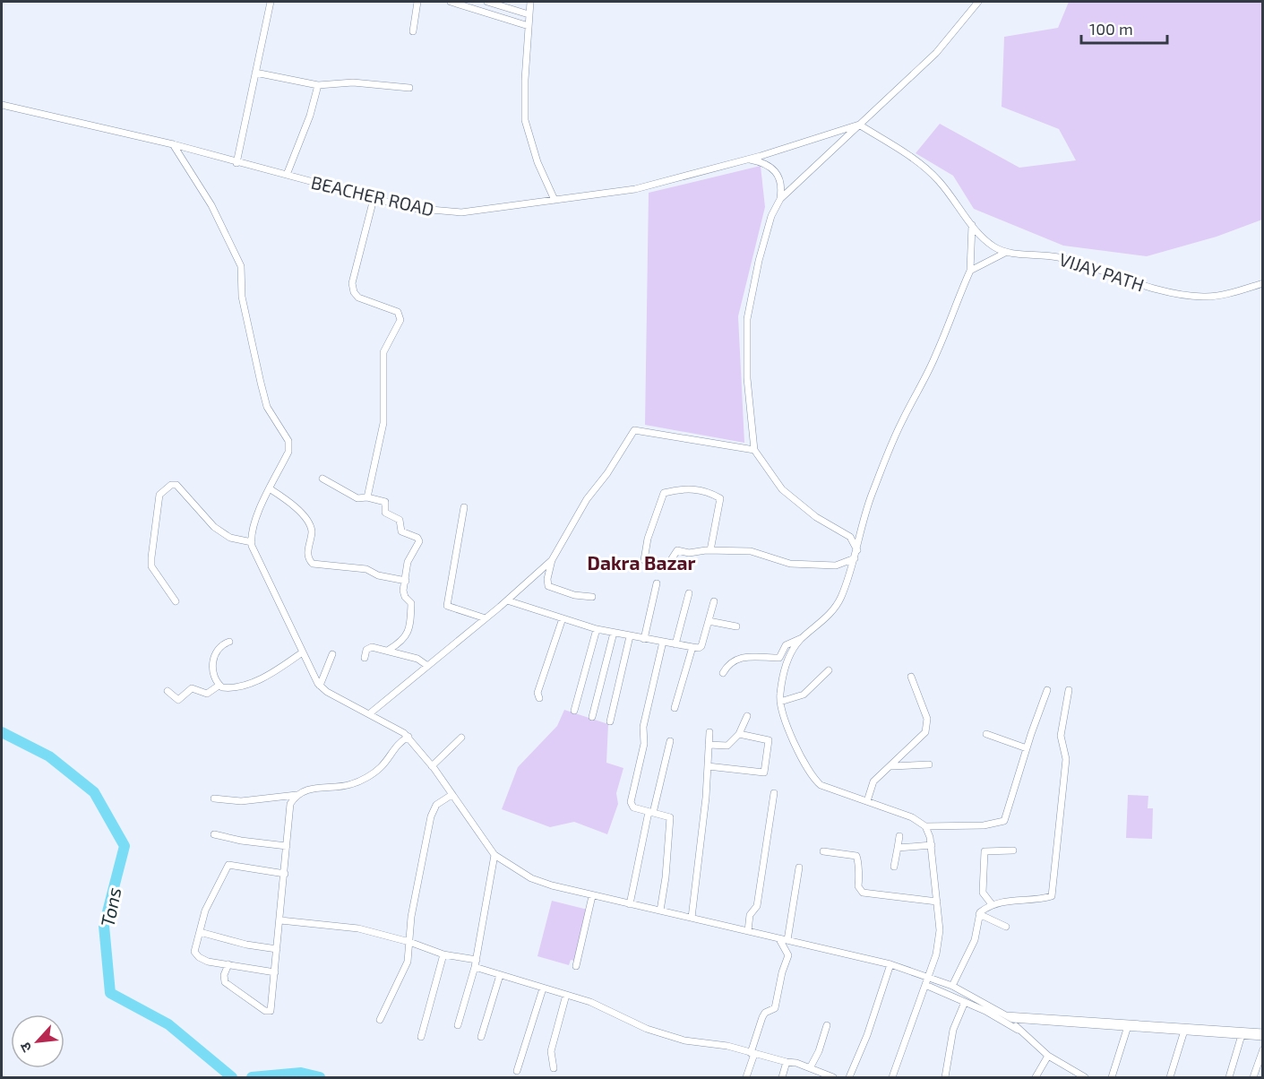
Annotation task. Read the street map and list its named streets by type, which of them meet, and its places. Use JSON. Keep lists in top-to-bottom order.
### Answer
{
  "streets": {
    "street": ["BEACHER ROAD", "VIJAY PATH"]
  },
  "districts": ["Dakra Bazar"],
  "water": ["Tons"],
  "scale_bar": "100 m",
  "north": "bottom left"
}
